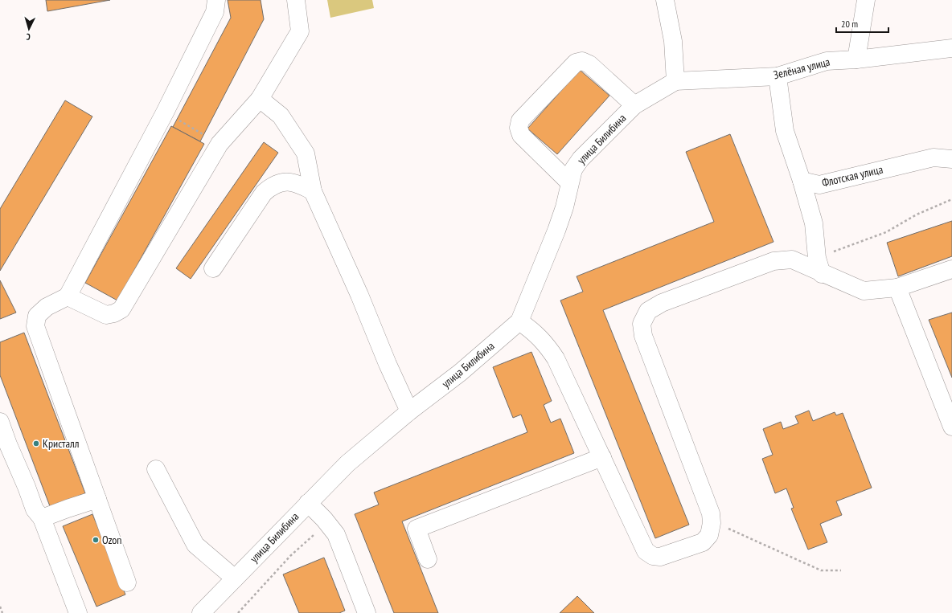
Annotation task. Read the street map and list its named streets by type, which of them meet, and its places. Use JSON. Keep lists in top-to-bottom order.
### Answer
{
  "streets": {
    "street": ["Зелёная улица", "улица Билибина", "Флотская улица"]
  },
  "crossings": [
    ["Зелёная улица", "улица Билибина"]
  ],
  "places": ["Кристалл", "Ozon"],
  "scale_bar": "20 m",
  "north": "bottom"
}
